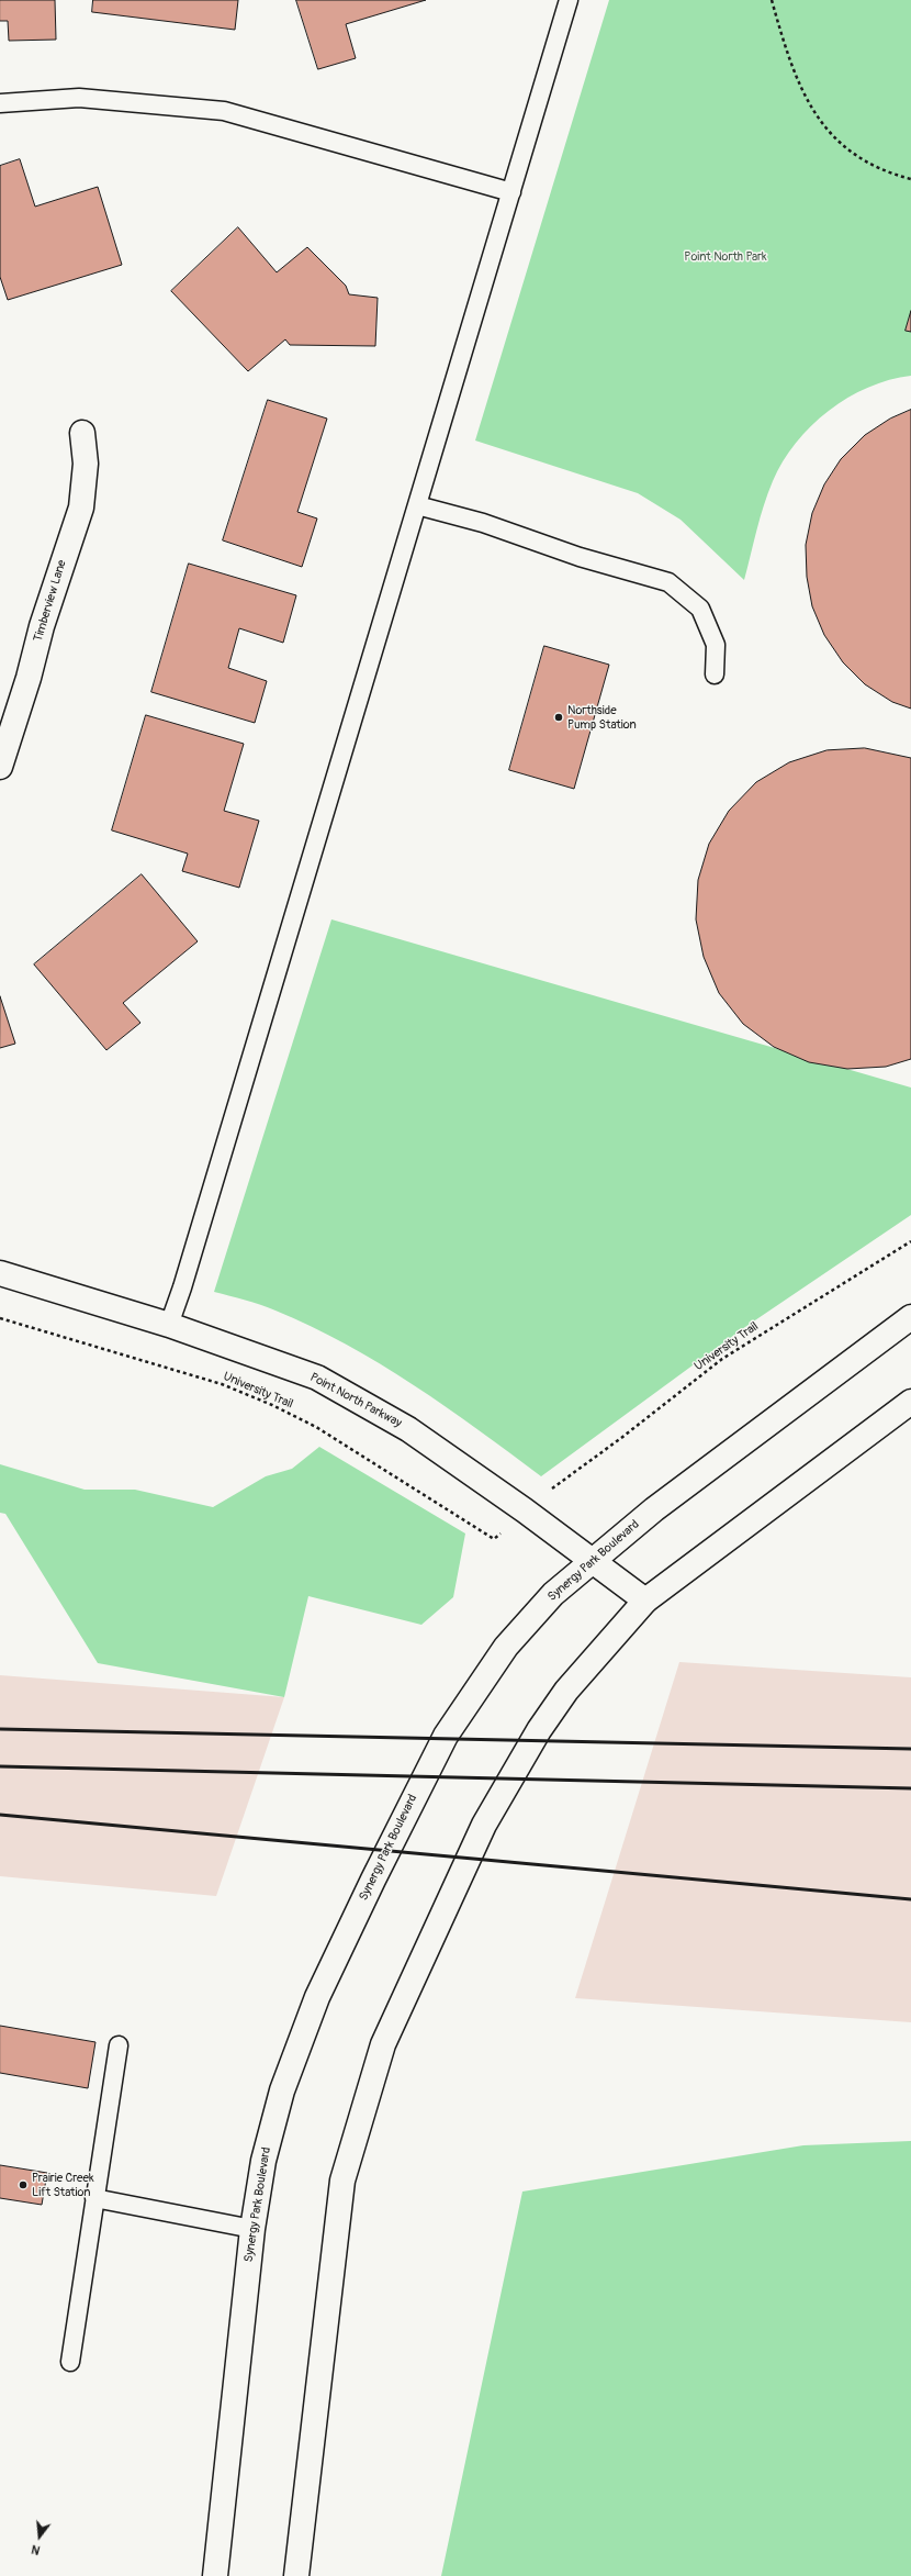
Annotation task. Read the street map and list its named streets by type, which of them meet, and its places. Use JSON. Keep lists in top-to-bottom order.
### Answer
{
  "streets": {
    "street": ["Timberview Lane", "Point North Parkway", "Synergy Park Boulevard"],
    "path": ["University Trail"]
  },
  "crossings": [
    ["Point North Parkway", "Synergy Park Boulevard"]
  ],
  "parks": ["Point North Park"],
  "places": ["Northside Pump Station", "Prairie Creek Lift Station"],
  "north": "bottom"
}
